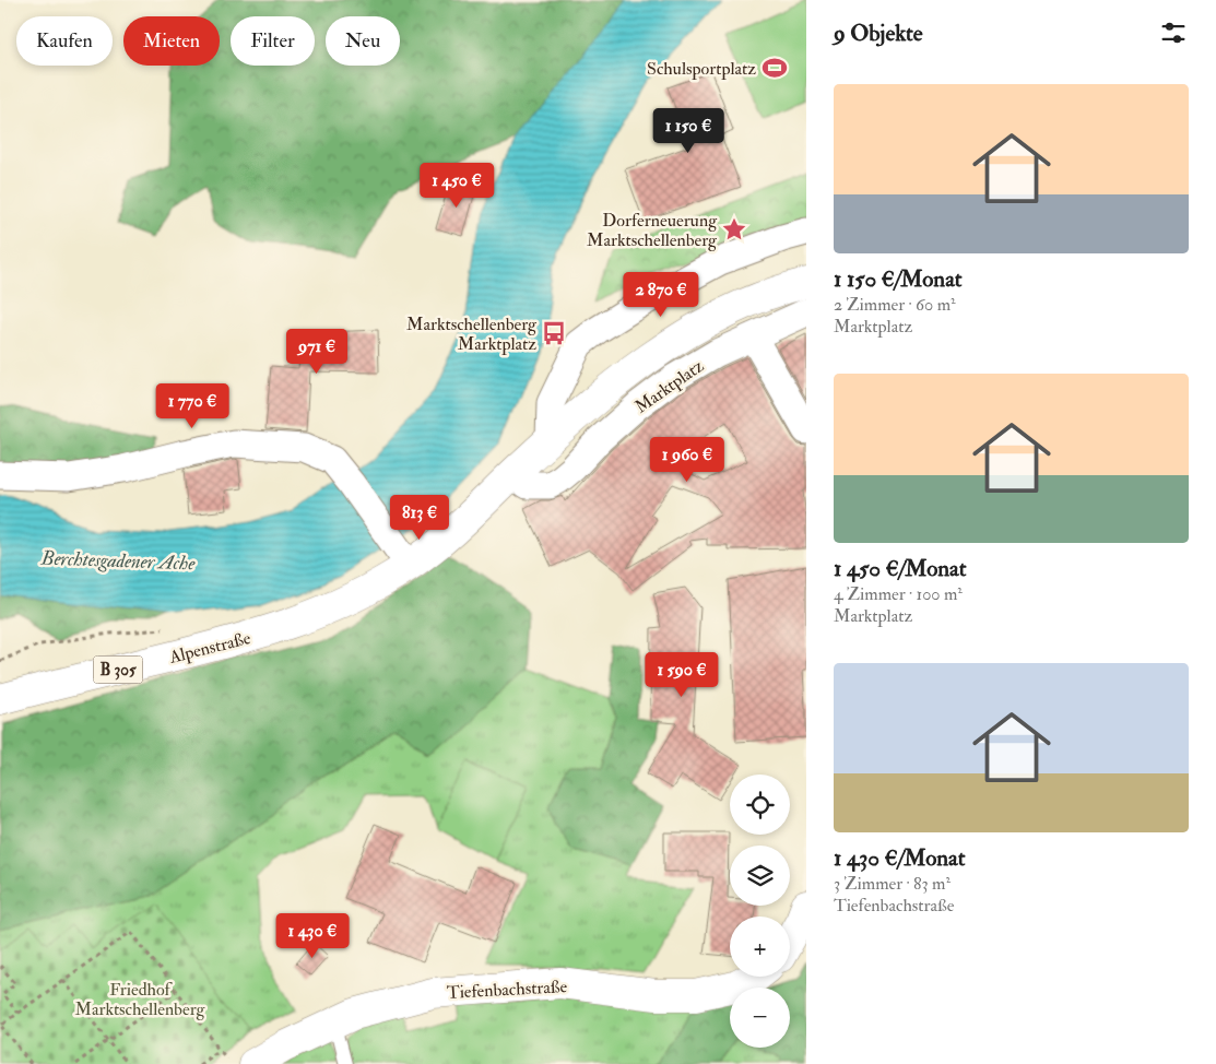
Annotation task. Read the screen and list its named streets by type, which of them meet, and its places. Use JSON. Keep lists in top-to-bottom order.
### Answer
{
  "streets": {
    "main road": ["Alpenstraße", "B 305", "Tiefenbachstraße"],
    "street": ["Marktplatz"]
  },
  "crossings": [
    ["Marktplatz", "B 305"],
    ["Alpenstraße", "B 305"]
  ],
  "water": ["Berchtesgadener Ache"],
  "parks": ["Friedhof Marktschellenberg"],
  "places": {
    "sports": ["Schulsportplatz"],
    "place": ["Dorferneuerung Marktschellenberg"],
    "bus stop": ["Marktschellenberg Marktplatz"]
  },
  "page": {
    "heading": "9 Objekte",
    "chip": [
      "Kaufen",
      "Mieten",
      "Filter",
      "Neu"
    ],
    "list": [
      {
        "name": "1 150 €/Monat",
        "note": "2 Zimmer · 60 m² · Marktplatz"
      },
      {
        "name": "1 450 €/Monat",
        "note": "4 Zimmer · 100 m² · Marktplatz"
      },
      {
        "name": "1 430 €/Monat",
        "note": "3 Zimmer · 83 m² · Tiefenbachstraße"
      }
    ],
    "price": [
      "1 150 €",
      "1 450 €",
      "2 870 €",
      "971 €",
      "1 770 €",
      "1 960 €",
      "813 €",
      "1 590 €",
      "1 430 €"
    ],
    "map_buttons": ["+", "−"]
  }
}
